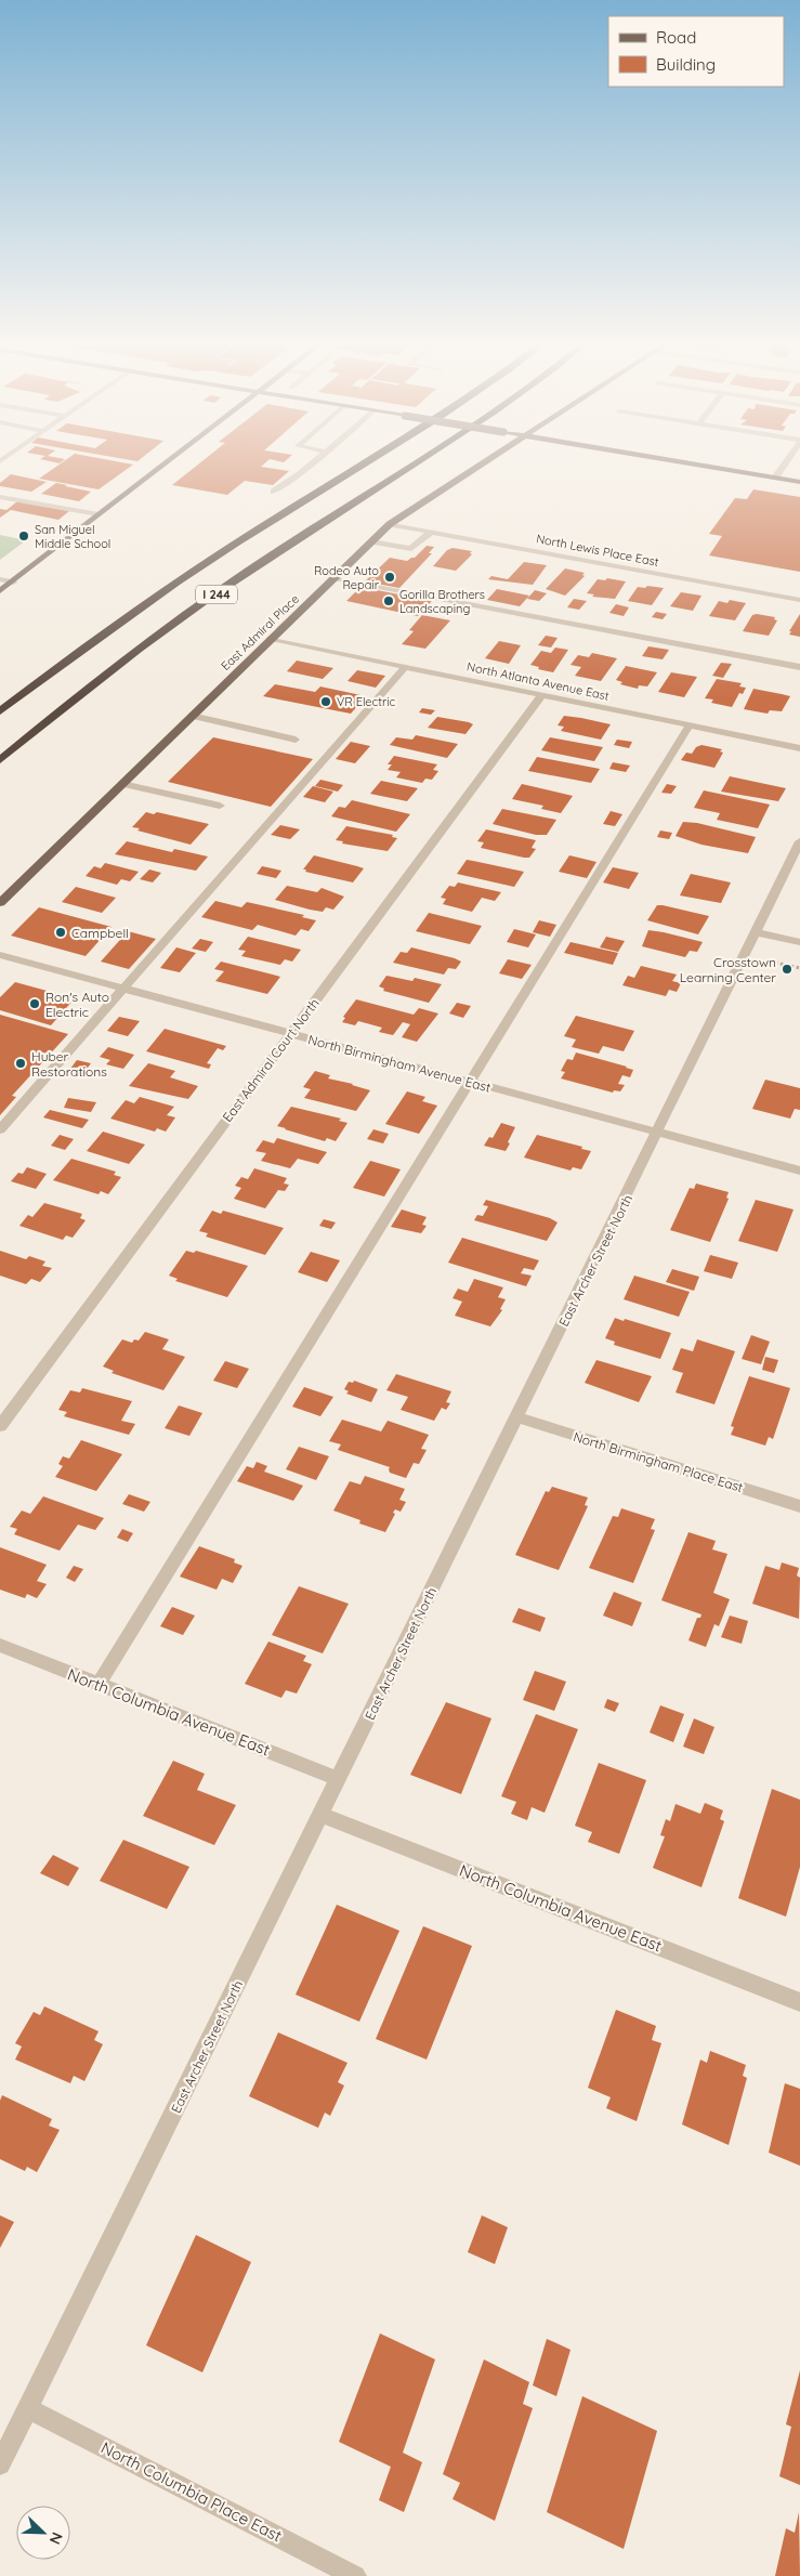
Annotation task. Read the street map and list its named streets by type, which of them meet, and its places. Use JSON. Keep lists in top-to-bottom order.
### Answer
{
  "streets": {
    "highway": ["I 244"],
    "main road": ["East Admiral Place"],
    "street": [
      "North Lewis Place East",
      "North Atlanta Avenue East",
      "East Admiral Court North",
      "North Birmingham Avenue East",
      "East Archer Street North",
      "North Birmingham Place East",
      "North Columbia Avenue East",
      "North Columbia Place East"
    ]
  },
  "crossings": [
    ["North Lewis Place East", "East Admiral Place"],
    ["East Admiral Place", "North Atlanta Avenue East"],
    ["North Atlanta Avenue East", "East Admiral Court North"],
    ["East Admiral Court North", "North Birmingham Avenue East"],
    ["North Birmingham Avenue East", "East Archer Street North"],
    ["East Archer Street North", "North Birmingham Place East"],
    ["East Archer Street North", "North Columbia Avenue East"],
    ["East Archer Street North", "North Columbia Place East"]
  ],
  "places": [
    "San Miguel Middle School",
    "Rodeo Auto Repair",
    "Gorilla Brothers Landscaping",
    "VR Electric",
    "Campbell",
    "Crosstown Learning Center",
    "Ron's Auto Electric",
    "Huber Restorations"
  ],
  "legend": ["Road", "Building"],
  "north": "bottom right"
}
